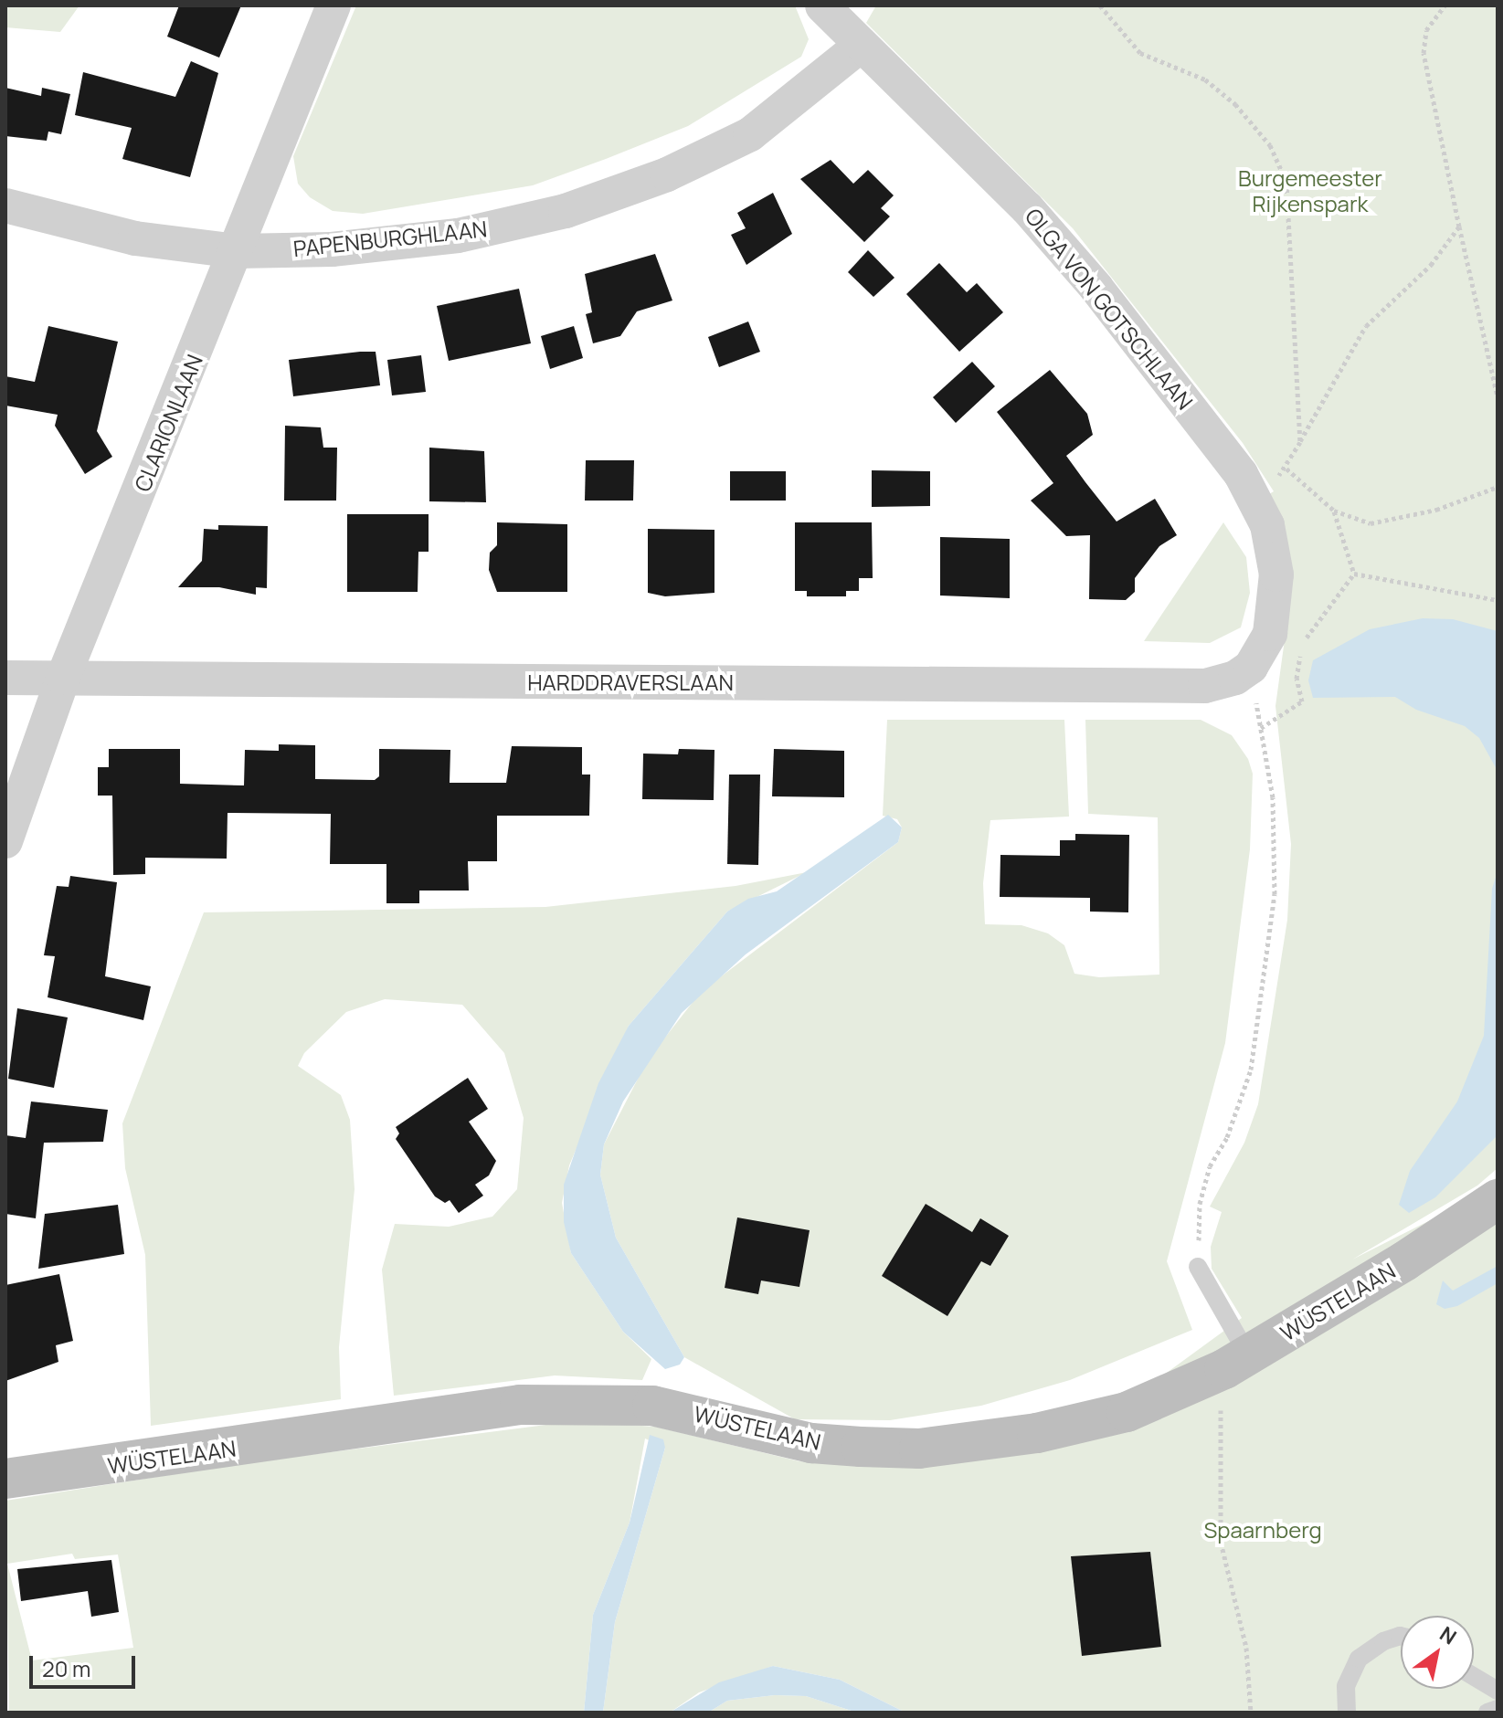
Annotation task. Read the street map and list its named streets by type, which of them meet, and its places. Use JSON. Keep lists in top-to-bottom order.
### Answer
{
  "streets": {
    "street": [
      "PAPENBURGHLAAN",
      "OLGA VON GOTSCHLAAN",
      "CLARIONLAAN",
      "HARDDRAVERSLAAN",
      "WÜSTELAAN"
    ]
  },
  "crossings": [
    ["PAPENBURGHLAAN", "OLGA VON GOTSCHLAAN"],
    ["PAPENBURGHLAAN", "CLARIONLAAN"],
    ["OLGA VON GOTSCHLAAN", "HARDDRAVERSLAAN"],
    ["CLARIONLAAN", "HARDDRAVERSLAAN"]
  ],
  "parks": ["Burgemeester Rijkenspark", "Spaarnberg"],
  "scale_bar": "20 m",
  "north": "top right"
}
